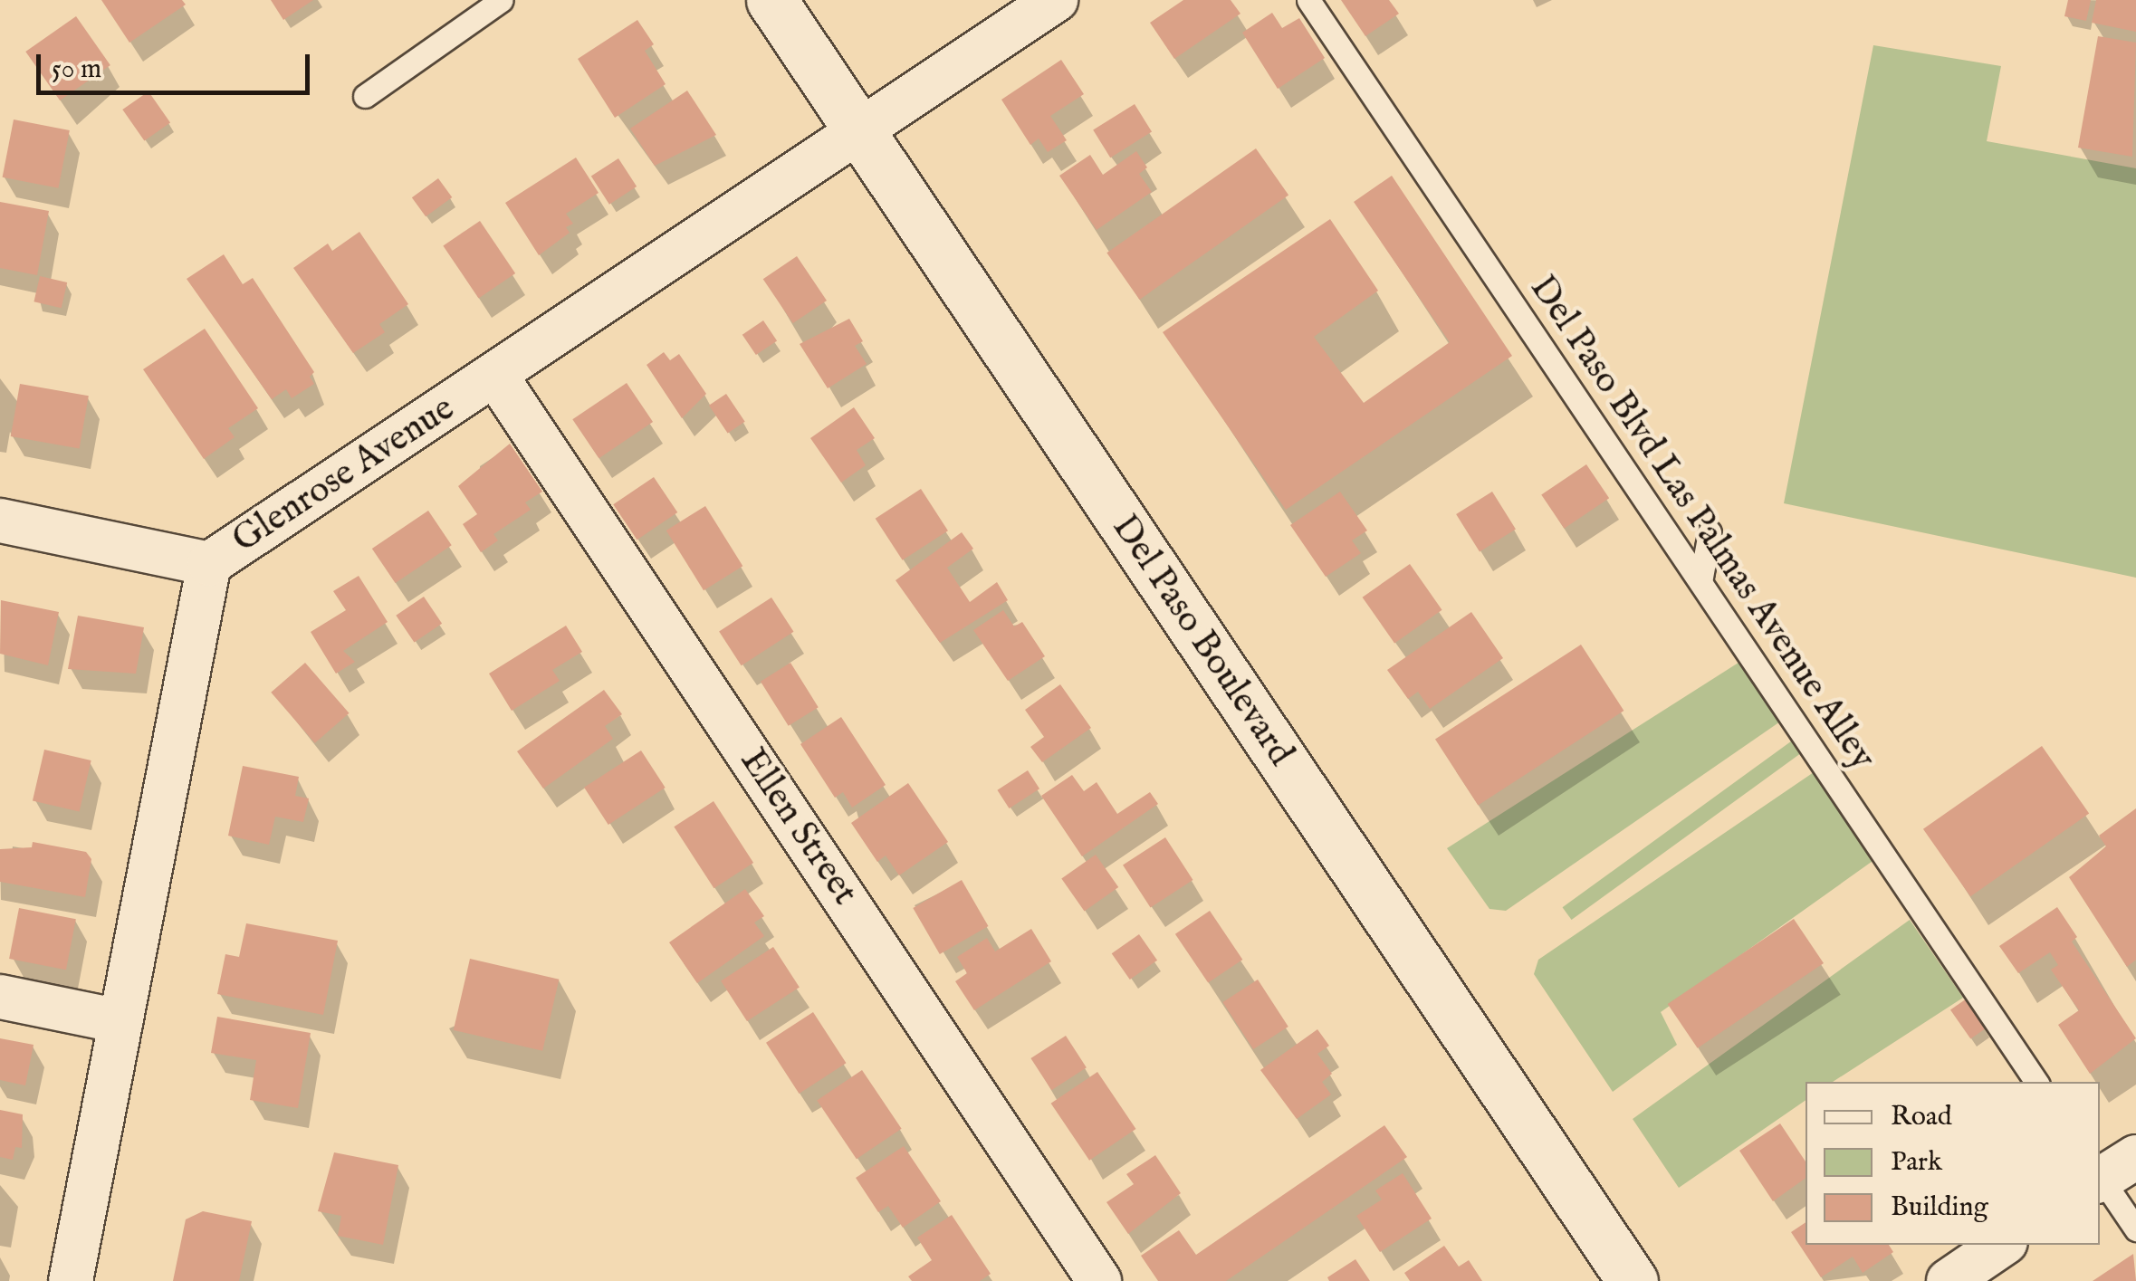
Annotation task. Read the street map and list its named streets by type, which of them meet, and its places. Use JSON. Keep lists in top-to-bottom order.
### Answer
{
  "streets": {
    "main road": ["Del Paso Boulevard"],
    "street": ["Glenrose Avenue", "Ellen Street"],
    "lane": ["Del Paso Blvd Las Palmas Avenue Alley"]
  },
  "crossings": [
    ["Glenrose Avenue", "Del Paso Boulevard"],
    ["Glenrose Avenue", "Ellen Street"]
  ],
  "legend": ["Road", "Park", "Building"],
  "scale_bar": "50 m"
}
